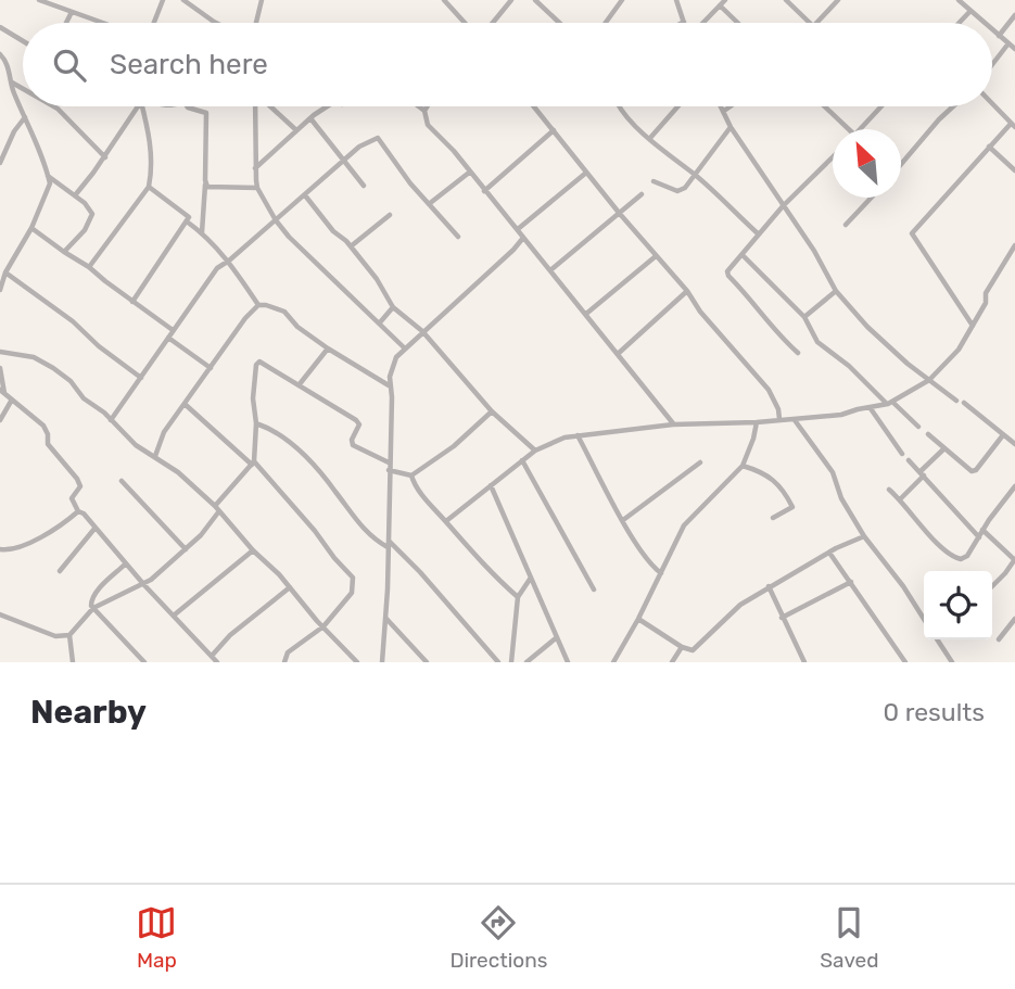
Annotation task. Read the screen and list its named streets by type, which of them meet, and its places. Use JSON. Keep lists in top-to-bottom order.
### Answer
{
  "north": "top left",
  "page": {
    "search": "Search here",
    "heading": ["Nearby", "0 results"],
    "nav": ["Map", "Directions", "Saved"]
  }
}
